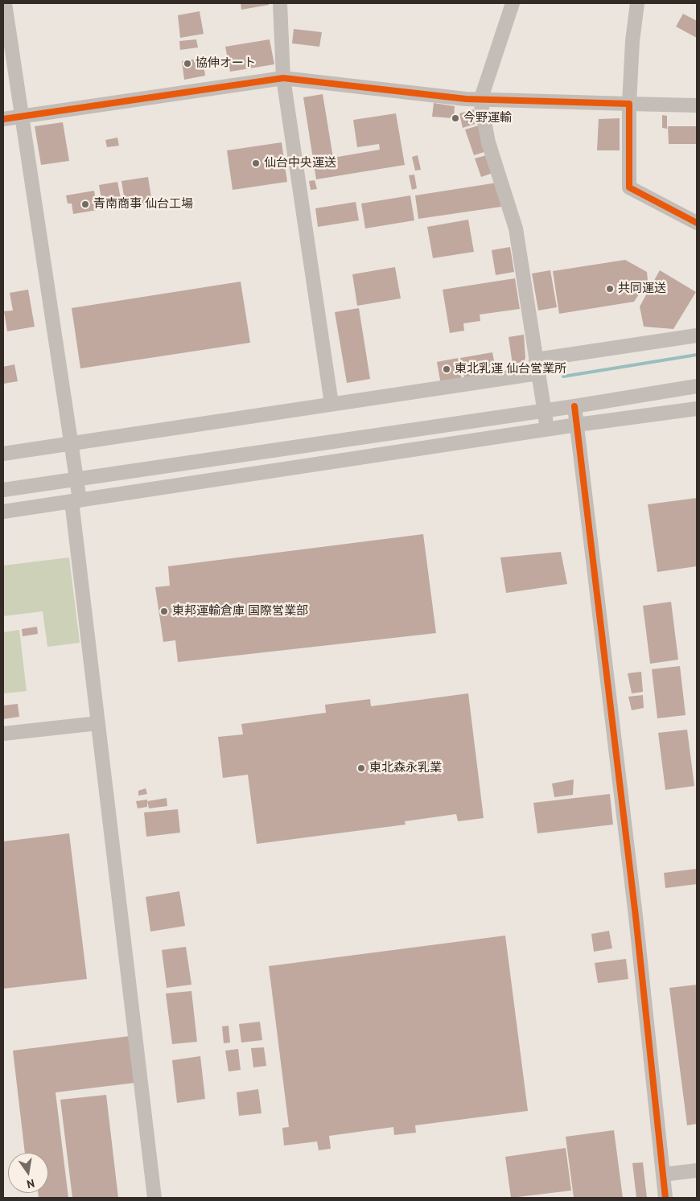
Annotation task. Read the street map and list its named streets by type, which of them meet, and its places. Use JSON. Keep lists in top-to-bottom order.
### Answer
{
  "places": [
    "協伸オート",
    "今野運輸",
    "仙台中央運送",
    "青南商事 仙台工場",
    "共同運送",
    "東北乳運 仙台営業所",
    "東邦運輸倉庫 国際営業部",
    "東北森永乳業"
  ],
  "north": "bottom"
}
